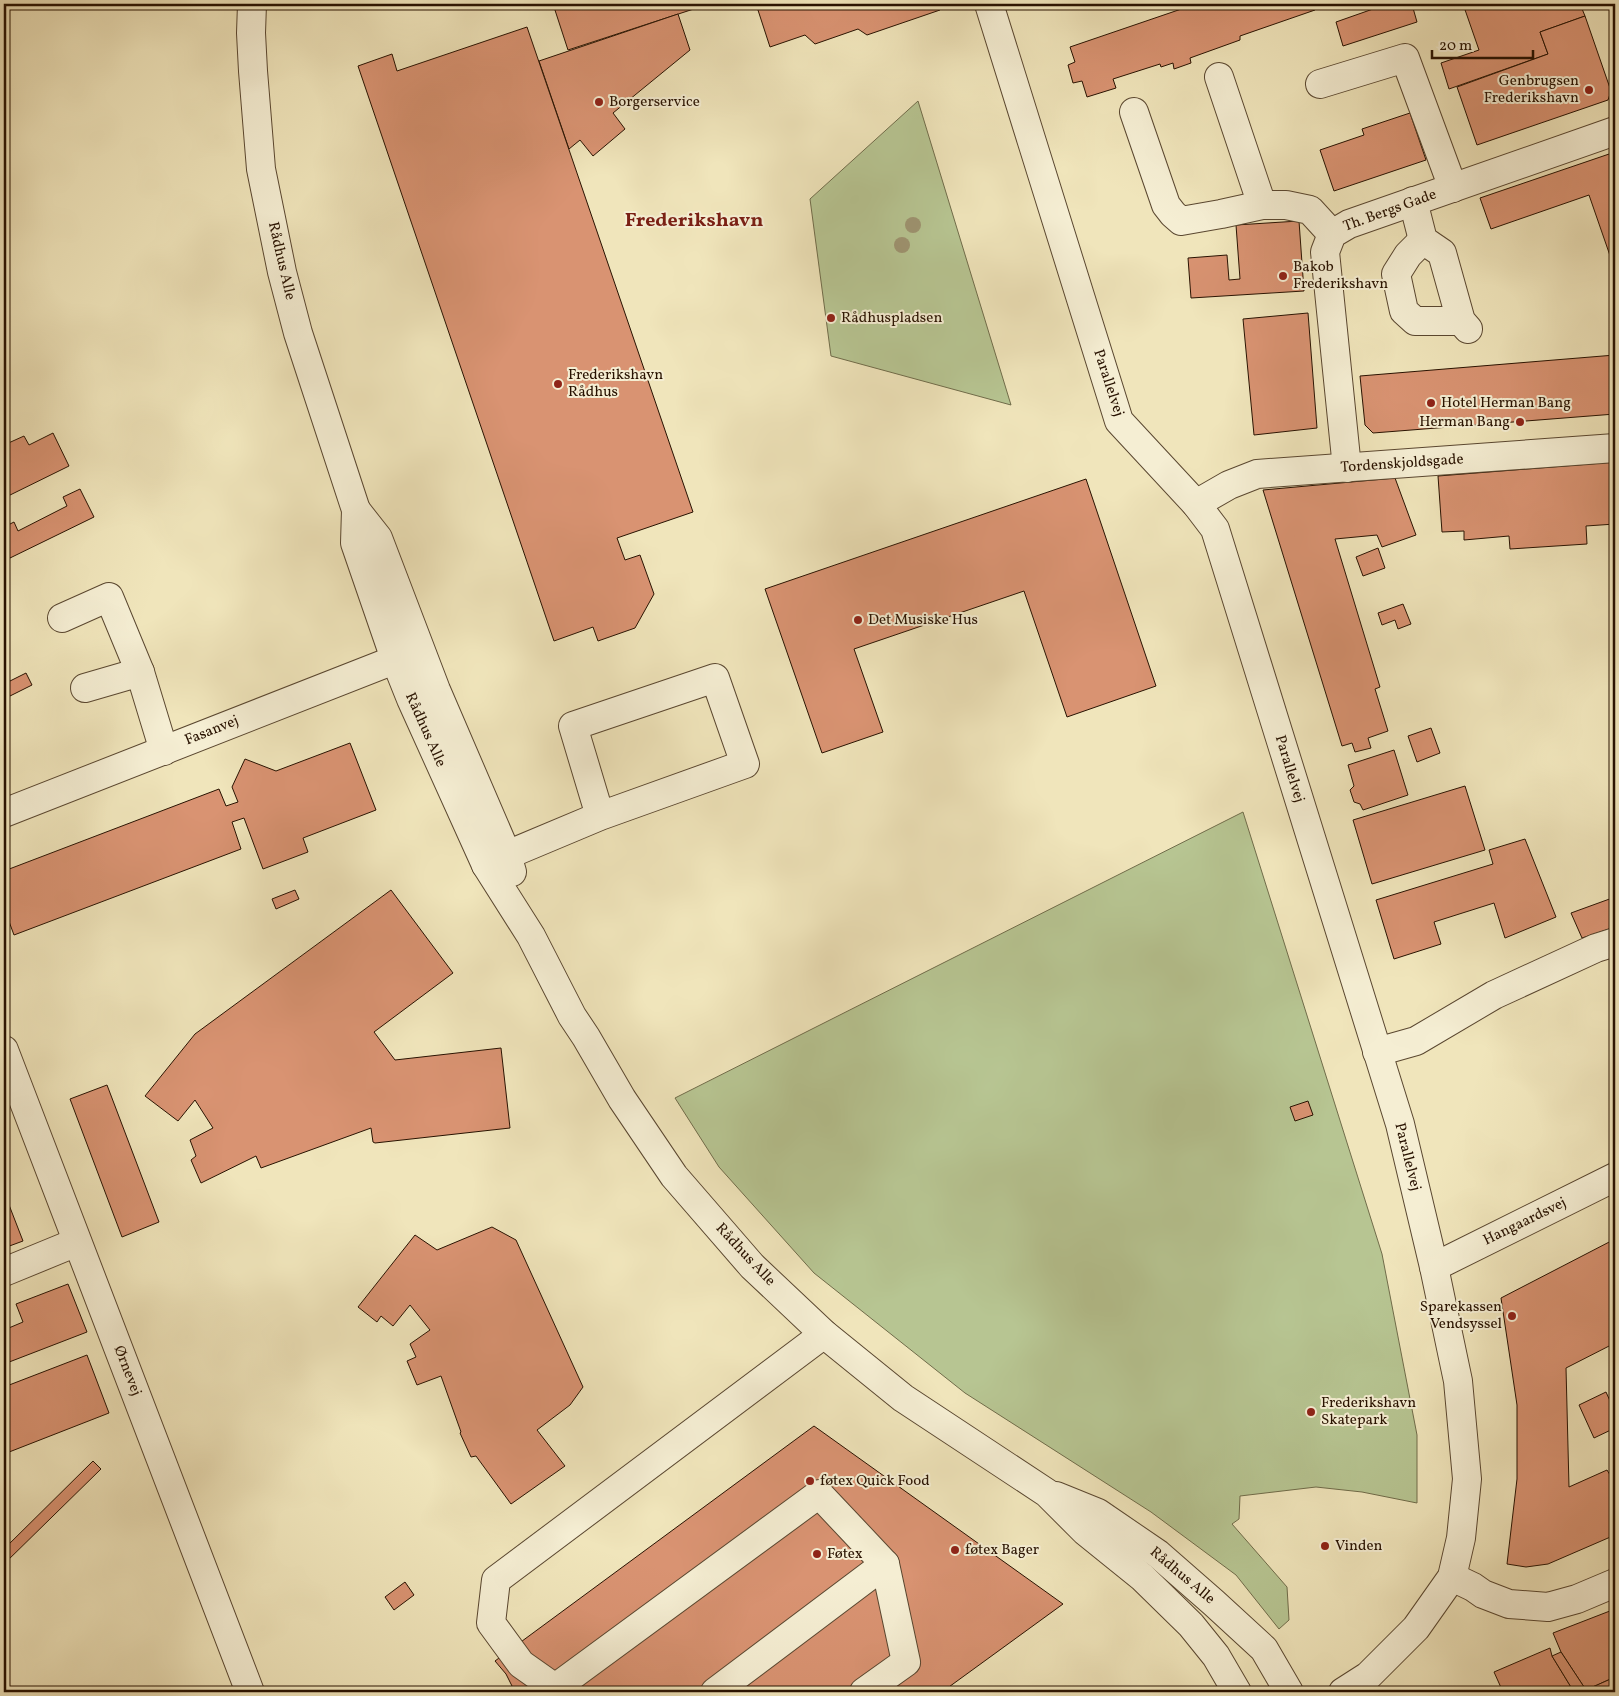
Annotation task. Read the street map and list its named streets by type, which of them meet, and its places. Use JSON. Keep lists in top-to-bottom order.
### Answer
{
  "streets": {
    "street": [
      "Th. Bergs Gade",
      "Rådhus Alle",
      "Parallelvej",
      "Tordenskjoldsgade",
      "Fasanvej",
      "Hangaardsvej",
      "Ørnevej"
    ]
  },
  "crossings": [
    ["Th. Bergs Gade", "Tordenskjoldsgade"],
    ["Rådhus Alle", "Fasanvej"],
    ["Parallelvej", "Tordenskjoldsgade"],
    ["Parallelvej", "Hangaardsvej"]
  ],
  "districts": ["Frederikshavn"],
  "places": [
    "Genbrugsen Frederikshavn",
    "Borgerservice",
    "Bakob Frederikshavn",
    "Rådhuspladsen",
    "Frederikshavn Rådhus",
    "Hotel Herman Bang",
    "Herman Bang",
    "Det Musiske Hus",
    "Sparekassen Vendsyssel",
    "Frederikshavn Skatepark",
    "føtex Quick Food",
    "Vinden",
    "føtex Bager",
    "Føtex"
  ],
  "scale_bar": "20 m"
}
